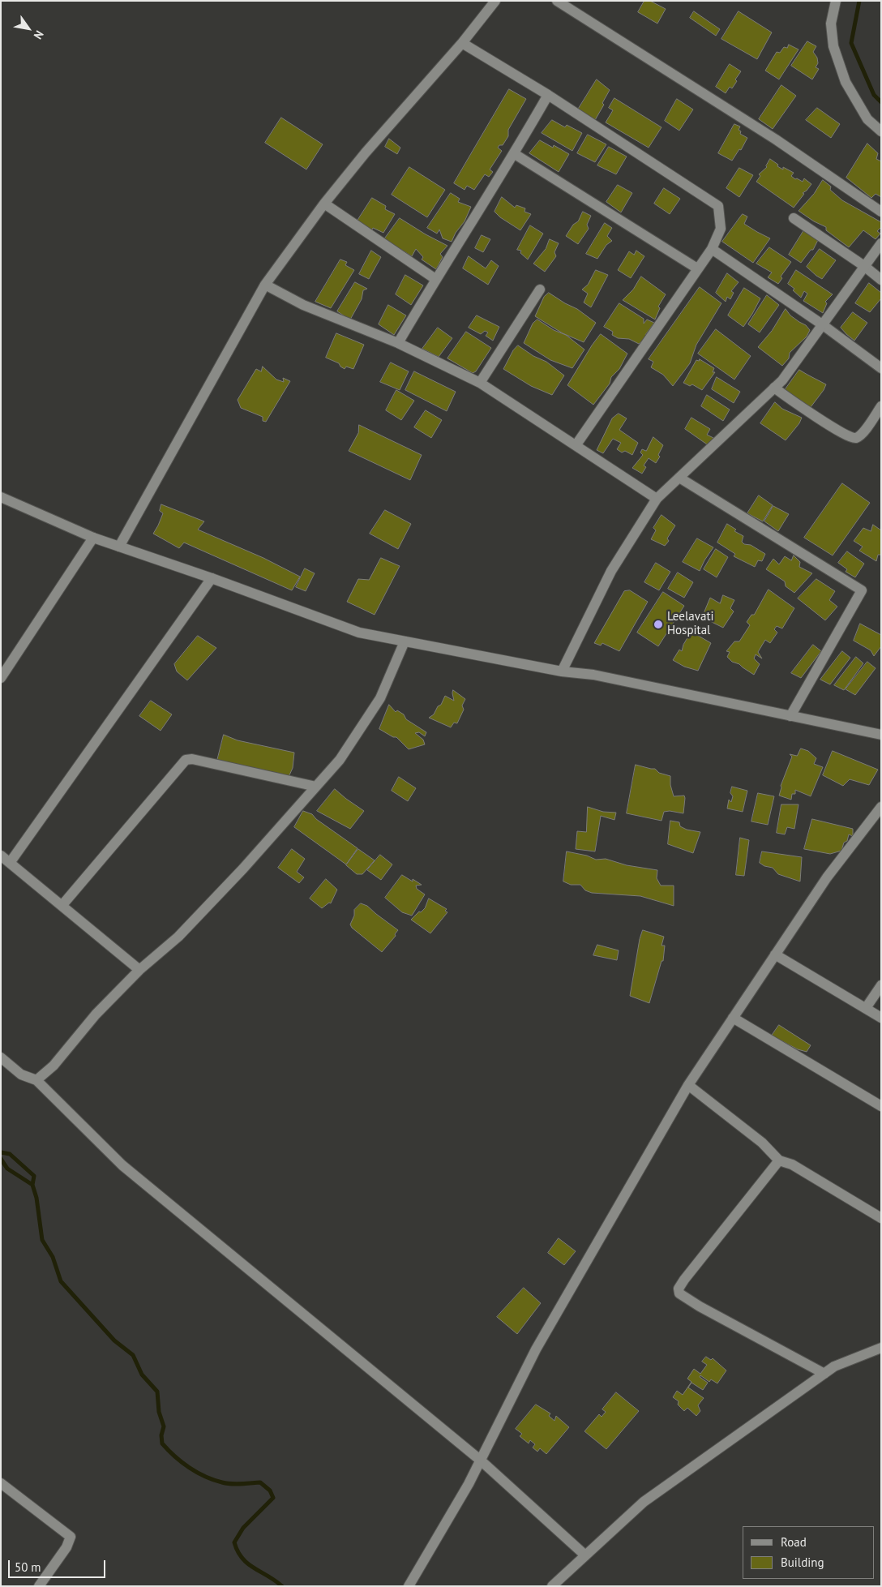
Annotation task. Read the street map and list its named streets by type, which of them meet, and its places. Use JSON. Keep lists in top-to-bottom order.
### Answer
{
  "places": ["Leelavati Hospital"],
  "legend": ["Road", "Building"],
  "scale_bar": "50 m",
  "north": "bottom right"
}
